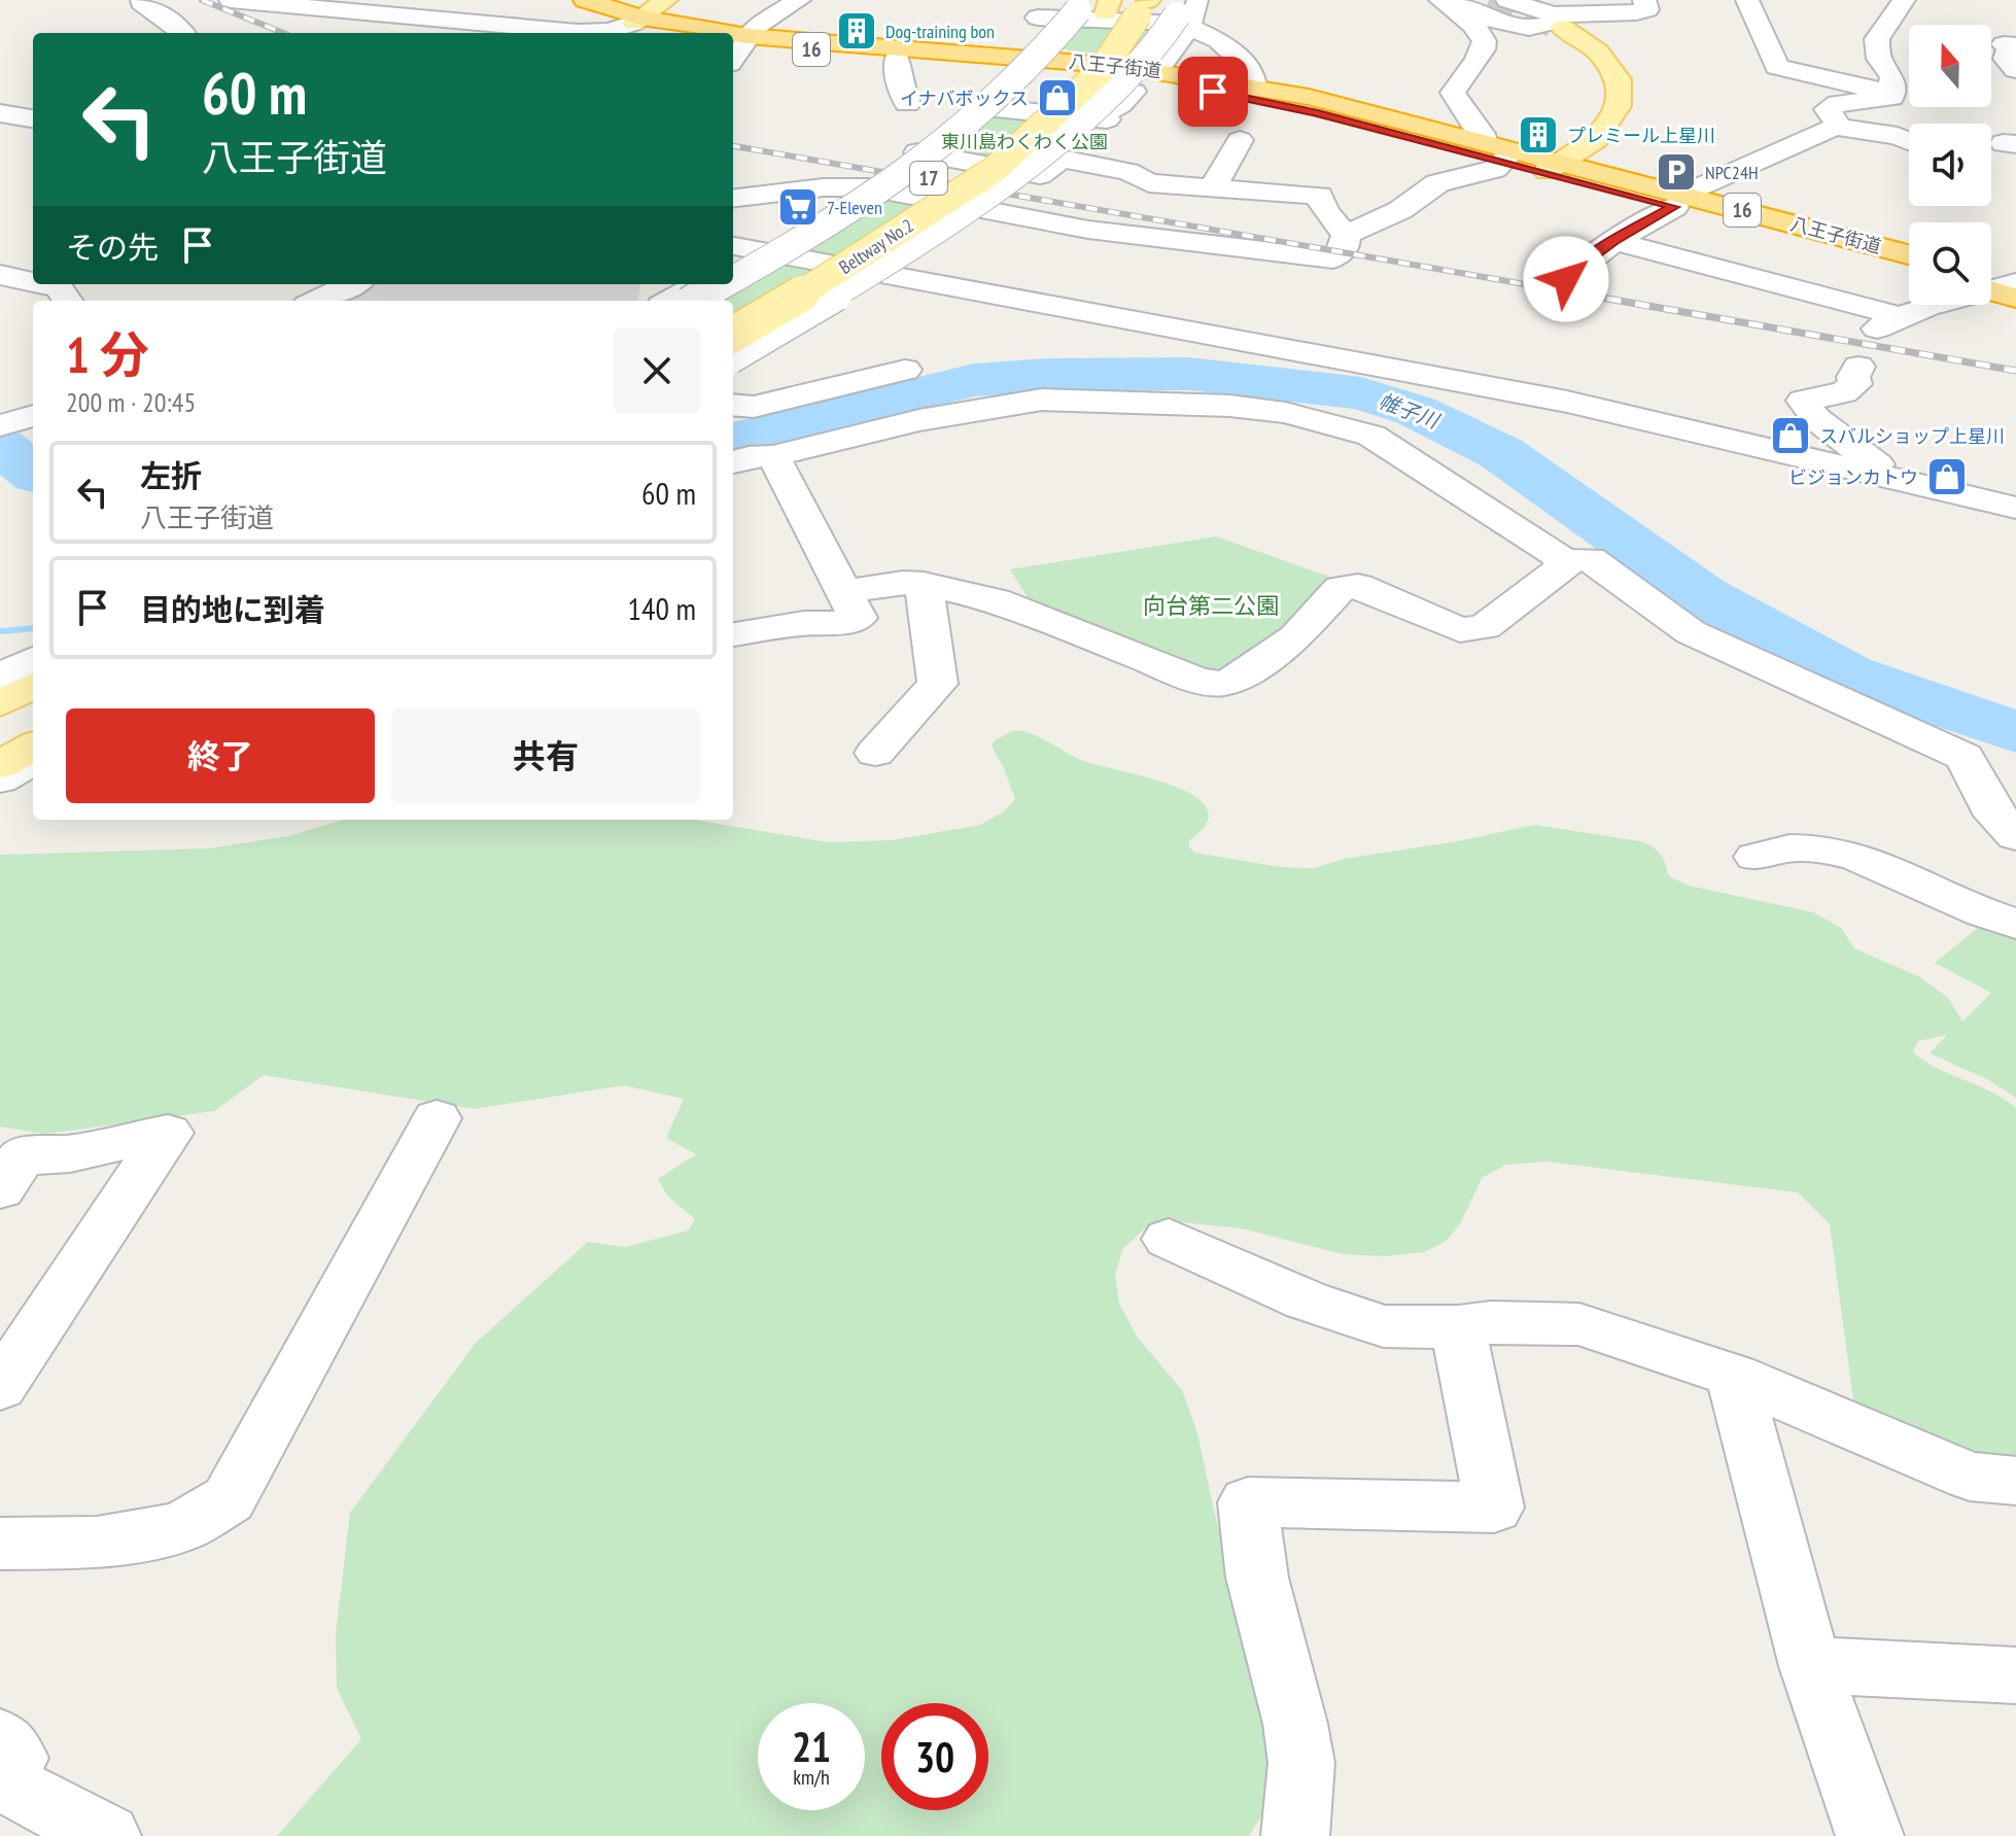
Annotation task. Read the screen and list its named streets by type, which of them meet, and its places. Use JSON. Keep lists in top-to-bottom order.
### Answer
{
  "streets": {
    "highway": ["16", "八王子街道"],
    "main road": ["17", "Beltway No.2"]
  },
  "water": ["帷子川"],
  "parks": ["東川島わくわく公園", "向台第二公園"],
  "places": {
    "building": ["Dog-training bon", "プレミール上星川"],
    "shop": ["イナバボックス", "スバルショップ上星川", "ビジョンカトウ"],
    "parking": ["NPC24H"],
    "supermarket": ["7-Eleven"]
  },
  "north": "top",
  "page": {
    "turn": ["60 m", "八王子街道"],
    "then": "その先",
    "heading": ["1 分", "200 m · 20:45"],
    "list": [
      {
        "name": "左折",
        "note": "八王子街道",
        "value": "60 m"
      },
      {
        "name": "目的地に到着",
        "value": "140 m"
      }
    ],
    "buttons": ["終了", "共有"],
    "speed": "21 km/h",
    "limit": "30"
  }
}
